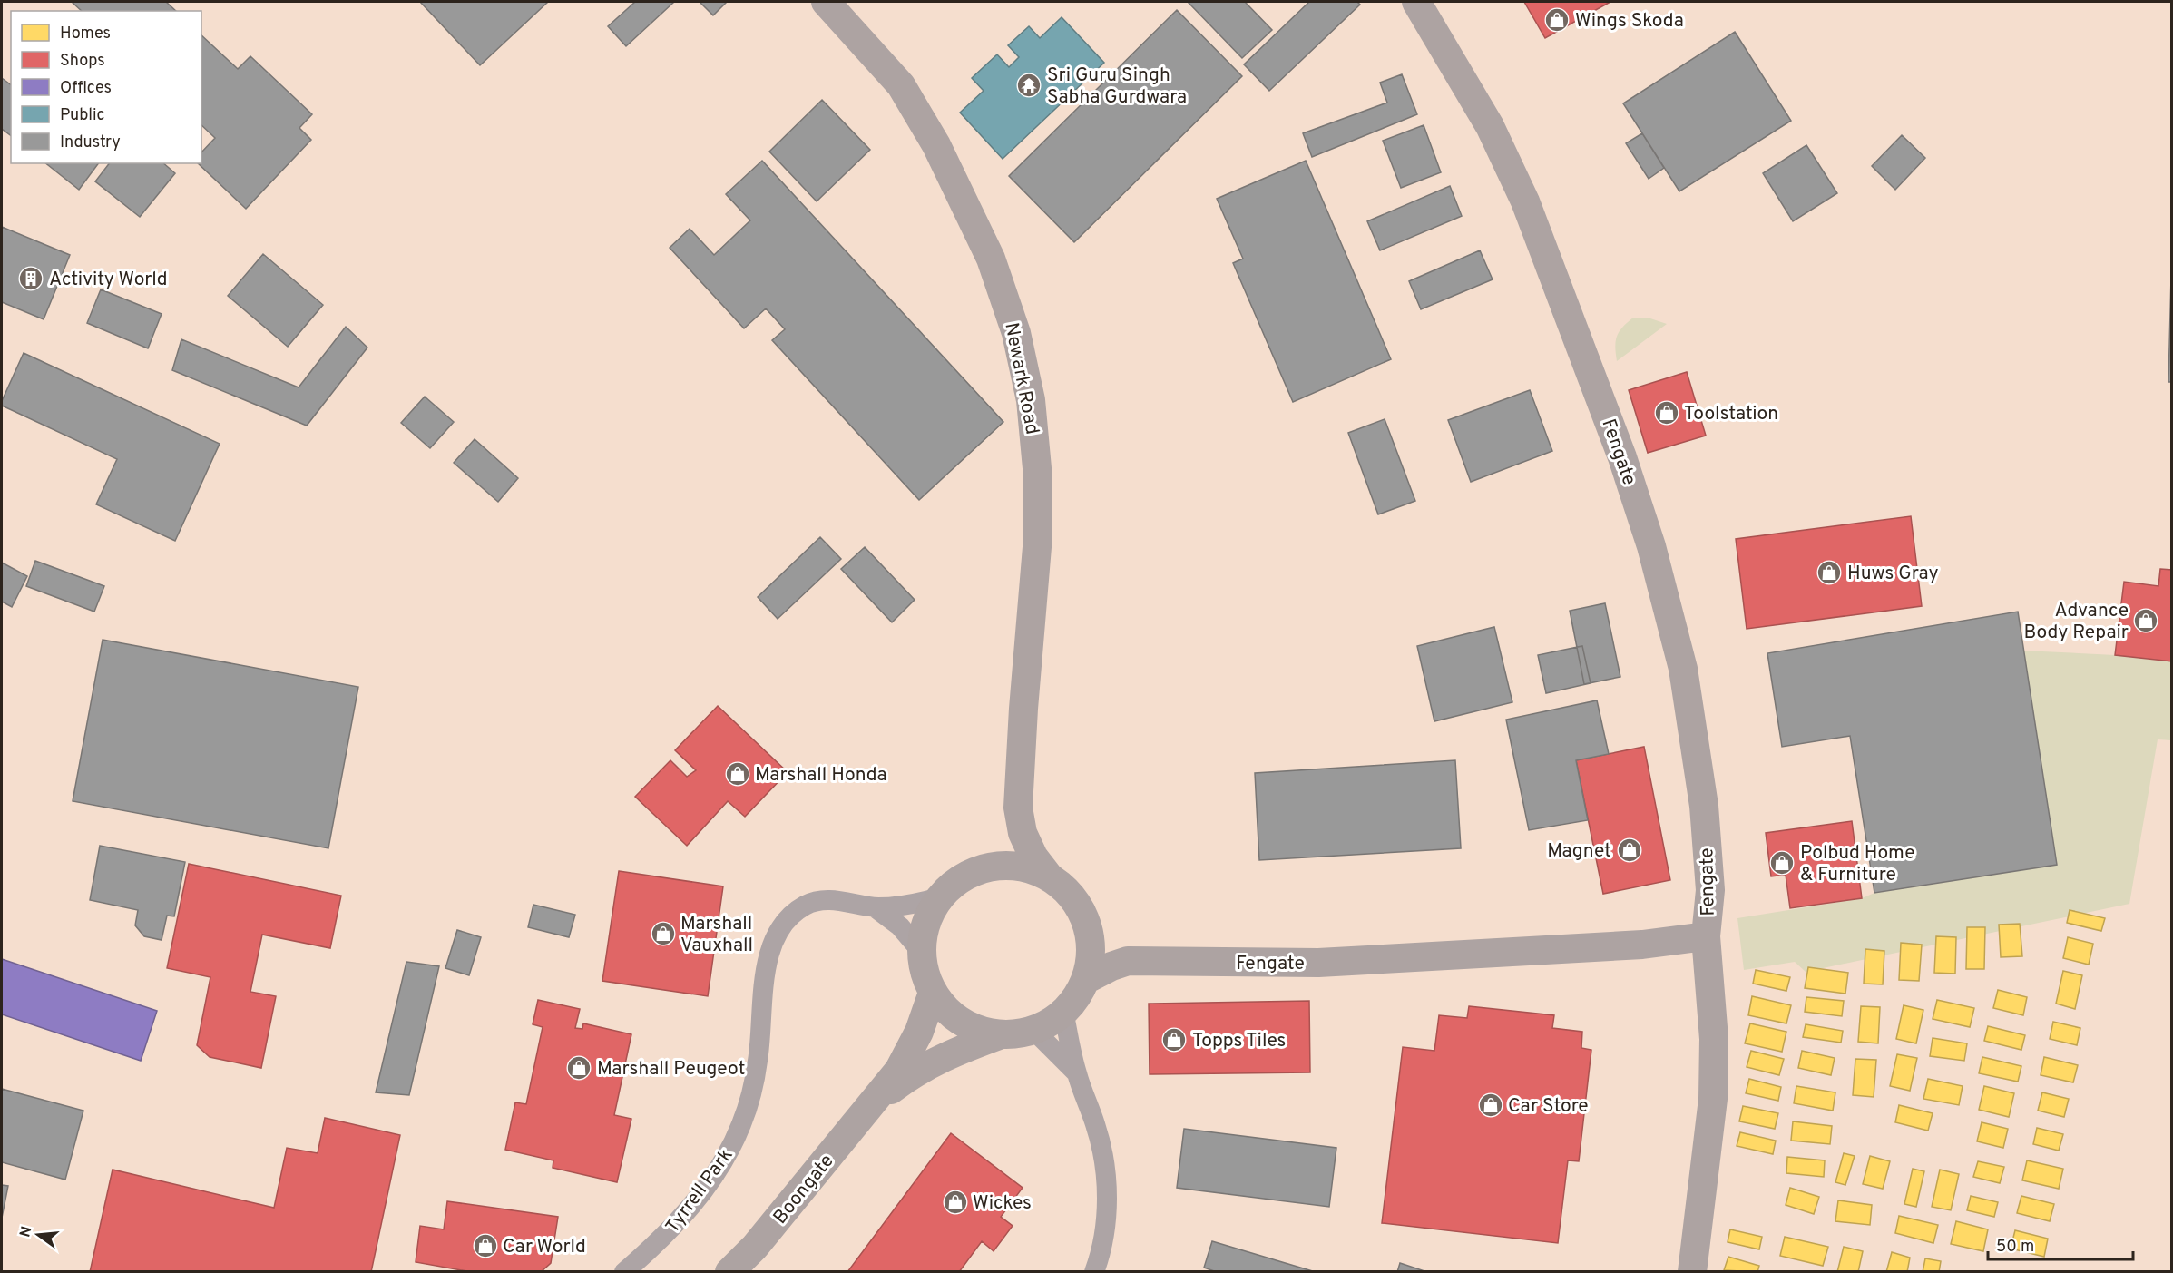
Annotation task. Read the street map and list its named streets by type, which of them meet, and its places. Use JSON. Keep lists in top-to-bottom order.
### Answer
{
  "streets": {
    "street": [
      "Newark Road",
      "Fengate",
      "Boongate",
      "Tyrrell Park"
    ]
  },
  "crossings": [
    ["Newark Road", "Fengate"],
    ["Newark Road", "Boongate"],
    ["Fengate", "Boongate"]
  ],
  "places": {
    "shop": [
      "Wings Skoda",
      "Toolstation",
      "Huws Gray",
      "Advance Body Repair",
      "Marshall Honda",
      "Magnet",
      "Polbud Home & Furniture",
      "Marshall Vauxhall",
      "Topps Tiles",
      "Marshall Peugeot",
      "Car Store",
      "Wickes",
      "Car World"
    ],
    "temple": ["Sri Guru Singh Sabha Gurdwara"],
    "building": ["Activity World"]
  },
  "legend": [
    "Homes",
    "Shops",
    "Offices",
    "Public",
    "Industry"
  ],
  "scale_bar": "50 m",
  "north": "left"
}
